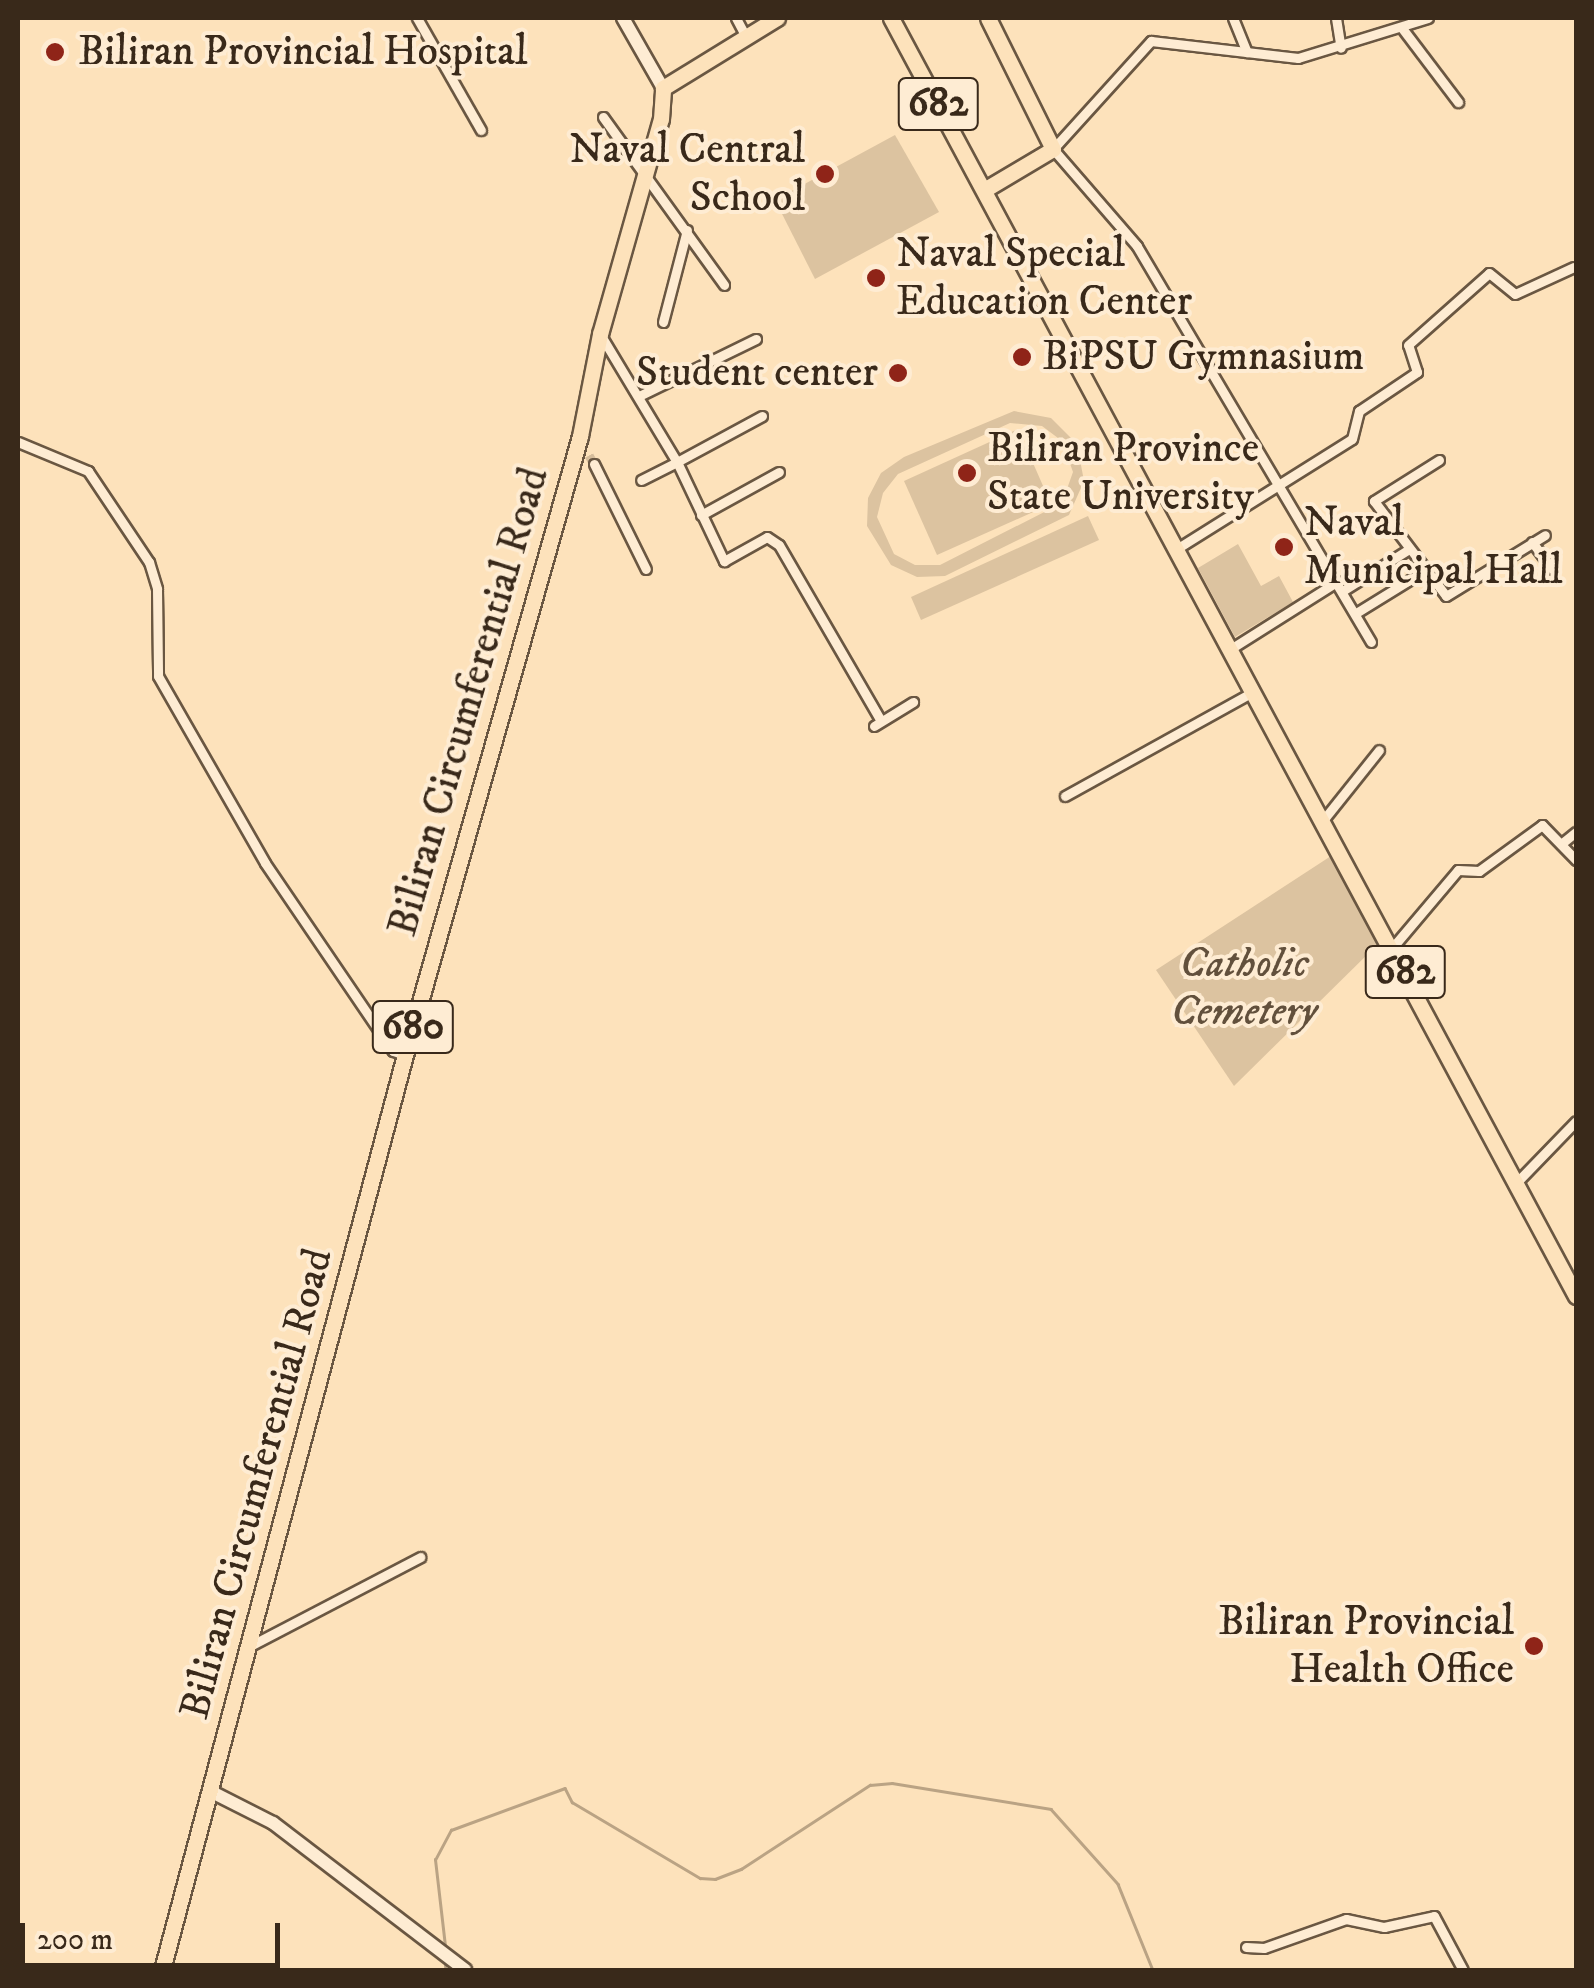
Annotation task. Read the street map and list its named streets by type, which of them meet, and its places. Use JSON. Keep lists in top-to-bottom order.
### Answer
{
  "streets": {
    "main road": ["682", "Biliran Circumferential Road", "680"]
  },
  "parks": ["Catholic Cemetery"],
  "places": [
    "Biliran Provincial Hospital",
    "Naval Central School",
    "Naval Special Education Center",
    "BiPSU Gymnasium",
    "Student center",
    "Biliran Province State University",
    "Naval Municipal Hall",
    "Biliran Provincial Health Office"
  ],
  "scale_bar": "200 m"
}
